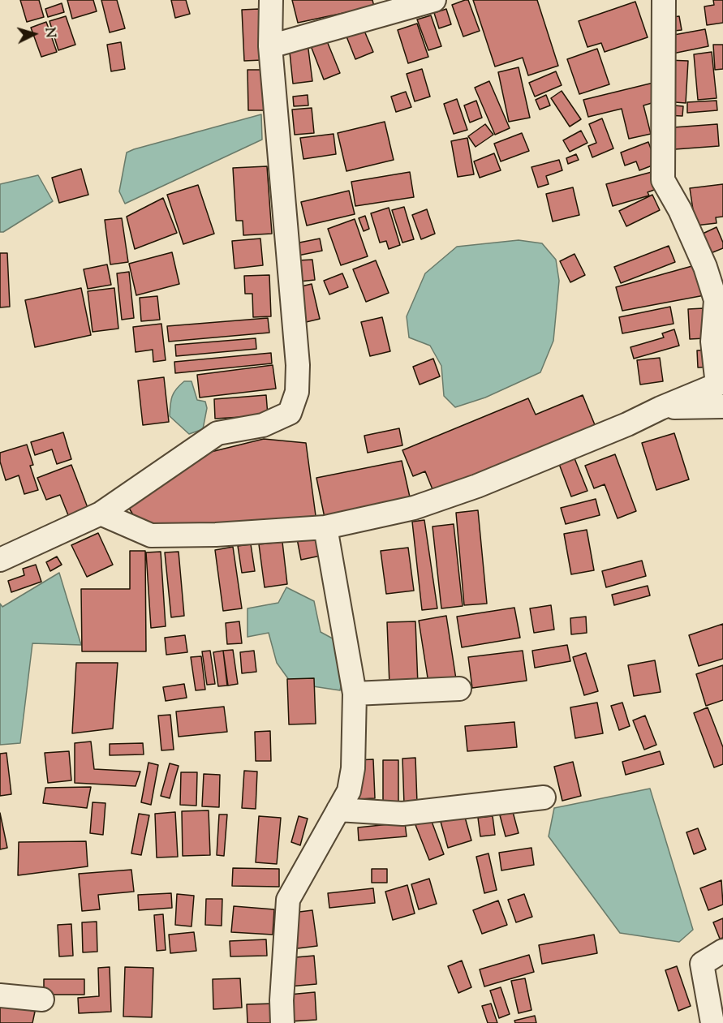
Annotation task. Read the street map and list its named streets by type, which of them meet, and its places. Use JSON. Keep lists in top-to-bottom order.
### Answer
{
  "north": "right"
}
